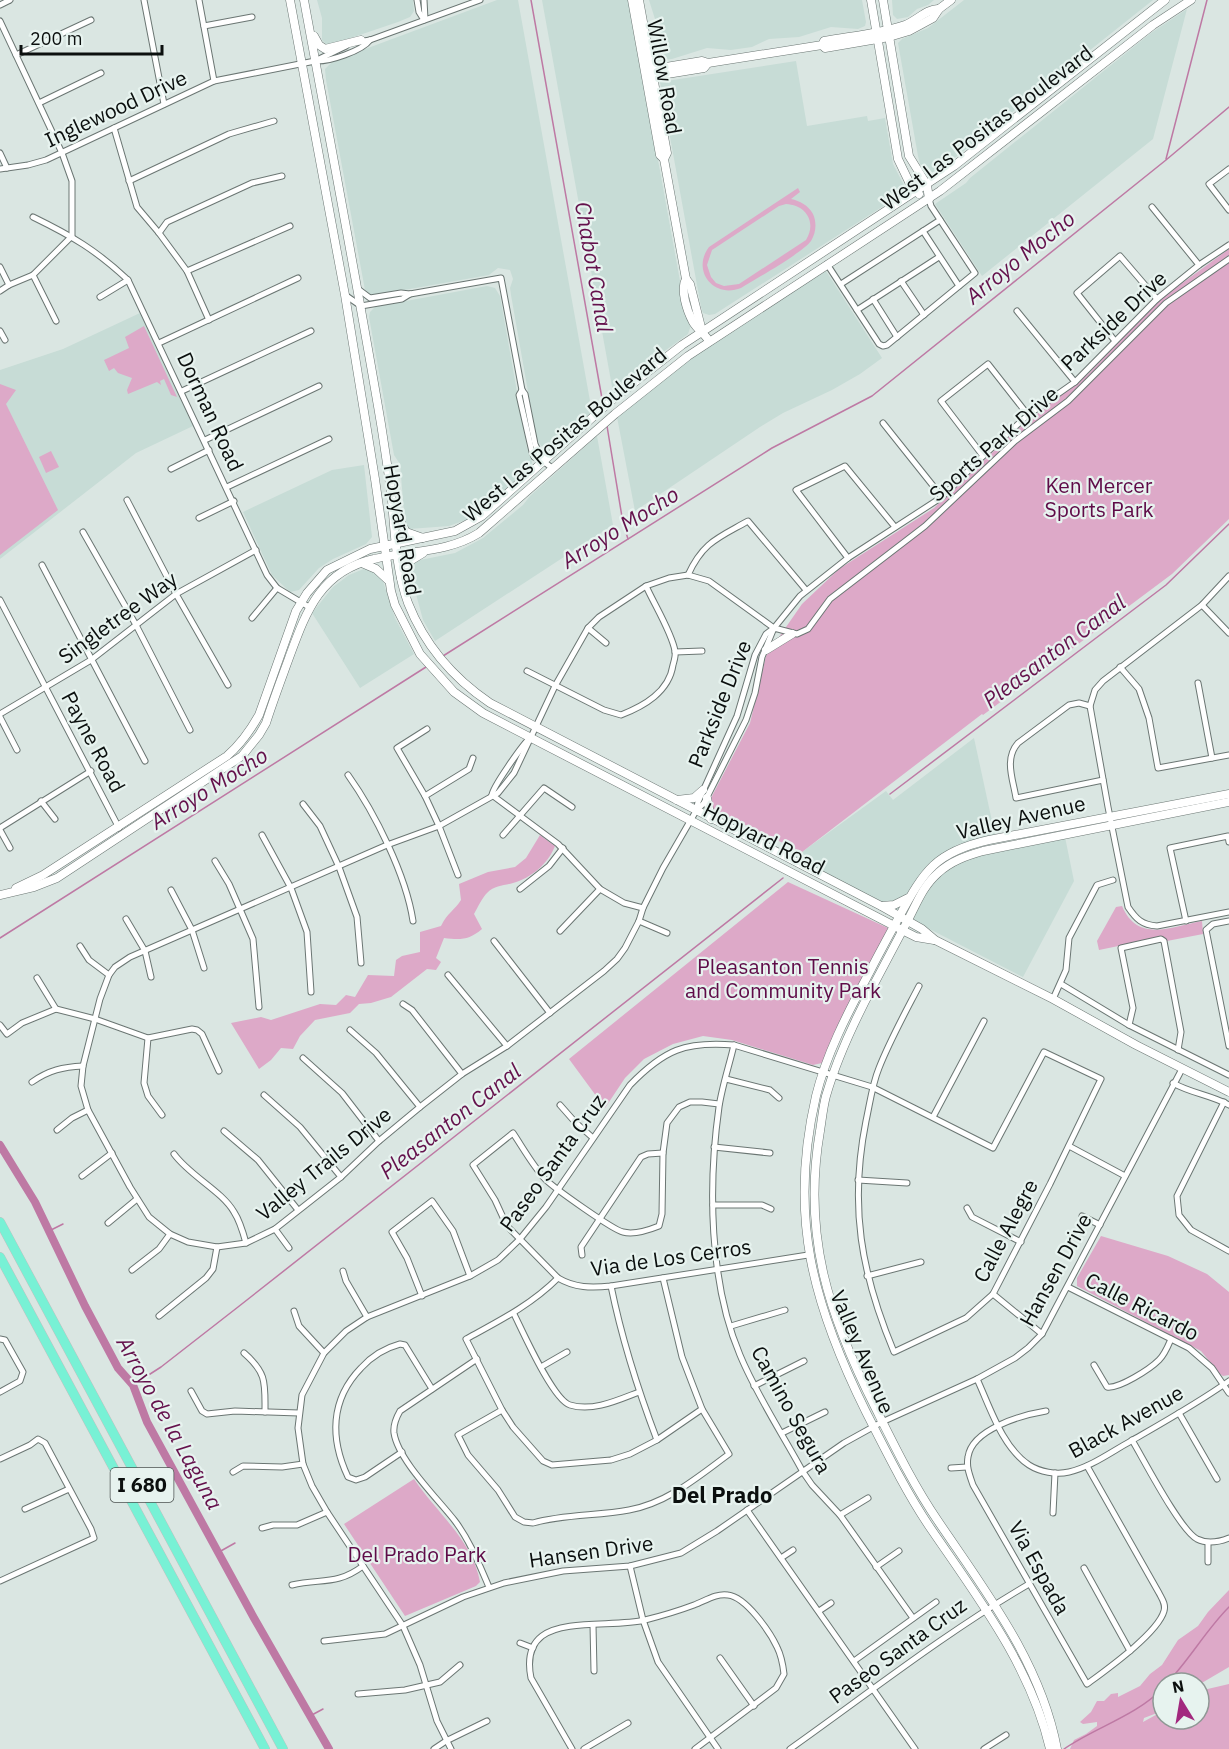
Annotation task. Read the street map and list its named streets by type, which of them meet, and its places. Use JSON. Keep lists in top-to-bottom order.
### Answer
{
  "streets": {
    "highway": ["I 680"],
    "main road": [
      "Willow Road",
      "West Las Positas Boulevard",
      "Hopyard Road",
      "Valley Avenue"
    ],
    "street": [
      "Inglewood Drive",
      "Parkside Drive",
      "Dorman Road",
      "Sports Park Drive",
      "Singletree Way",
      "Payne Road",
      "Paseo Santa Cruz",
      "Valley Trails Drive",
      "Calle Alegre",
      "Via de Los Cerros",
      "Hansen Drive",
      "Calle Ricardo",
      "Camino Segura",
      "Black Avenue",
      "Via Espada"
    ]
  },
  "crossings": [
    ["Willow Road", "West Las Positas Boulevard"],
    ["Inglewood Drive", "Hopyard Road"],
    ["West Las Positas Boulevard", "Dorman Road"],
    ["West Las Positas Boulevard", "Hopyard Road"],
    ["West Las Positas Boulevard", "Payne Road"],
    ["Parkside Drive", "Hopyard Road"],
    ["Parkside Drive", "Valley Trails Drive"],
    ["Dorman Road", "Singletree Way"],
    ["Hopyard Road", "Valley Avenue"],
    ["Hopyard Road", "Valley Trails Drive"],
    ["Hopyard Road", "Hansen Drive"],
    ["Singletree Way", "Payne Road"],
    ["Valley Avenue", "Paseo Santa Cruz"],
    ["Valley Avenue", "Via de Los Cerros"],
    ["Valley Avenue", "Hansen Drive"],
    ["Paseo Santa Cruz", "Calle Alegre"],
    ["Paseo Santa Cruz", "Via de Los Cerros"],
    ["Paseo Santa Cruz", "Hansen Drive"],
    ["Paseo Santa Cruz", "Camino Segura"],
    ["Paseo Santa Cruz", "Via Espada"],
    ["Via de Los Cerros", "Camino Segura"],
    ["Hansen Drive", "Calle Ricardo"],
    ["Hansen Drive", "Camino Segura"],
    ["Hansen Drive", "Black Avenue"],
    ["Calle Ricardo", "Black Avenue"]
  ],
  "districts": ["Del Prado"],
  "water": [
    "Arroyo Mocho",
    "Chabot Canal",
    "Pleasanton Canal",
    "Arroyo de la Laguna"
  ],
  "parks": ["Ken Mercer Sports Park", "Pleasanton Tennis and Community Park", "Del Prado Park"],
  "scale_bar": "200 m",
  "north": "top"
}
